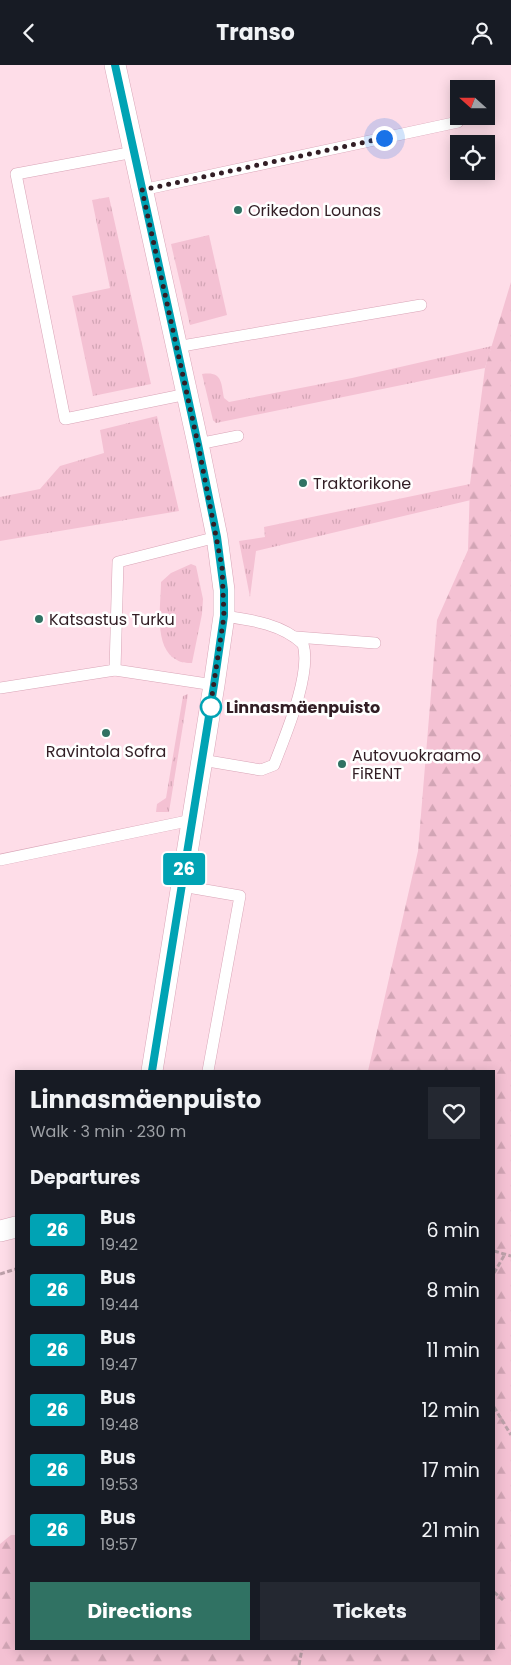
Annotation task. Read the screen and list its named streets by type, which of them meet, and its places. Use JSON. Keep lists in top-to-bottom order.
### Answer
{
  "places": [
    "Orikedon Lounas",
    "Traktorikone",
    "Katsastus Turku",
    "Linnasmäenpuisto",
    "Ravintola Sofra",
    "Autovuokraamo FiRENT"
  ],
  "lines": ["bus line 26"],
  "north": "left",
  "page": {
    "header": "Transo",
    "on_map": "26",
    "heading": [
      ["Linnasmäenpuisto", "Walk · 3 min · 230 m"],
      "Departures"
    ],
    "list": [
      {
        "mark": "26",
        "name": "Bus",
        "note": "19:42",
        "value": "6 min"
      },
      {
        "mark": "26",
        "name": "Bus",
        "note": "19:44",
        "value": "8 min"
      },
      {
        "mark": "26",
        "name": "Bus",
        "note": "19:47",
        "value": "11 min"
      },
      {
        "mark": "26",
        "name": "Bus",
        "note": "19:48",
        "value": "12 min"
      },
      {
        "mark": "26",
        "name": "Bus",
        "note": "19:53",
        "value": "17 min"
      },
      {
        "mark": "26",
        "name": "Bus",
        "note": "19:57",
        "value": "21 min"
      }
    ],
    "buttons": ["Directions", "Tickets"]
  }
}
